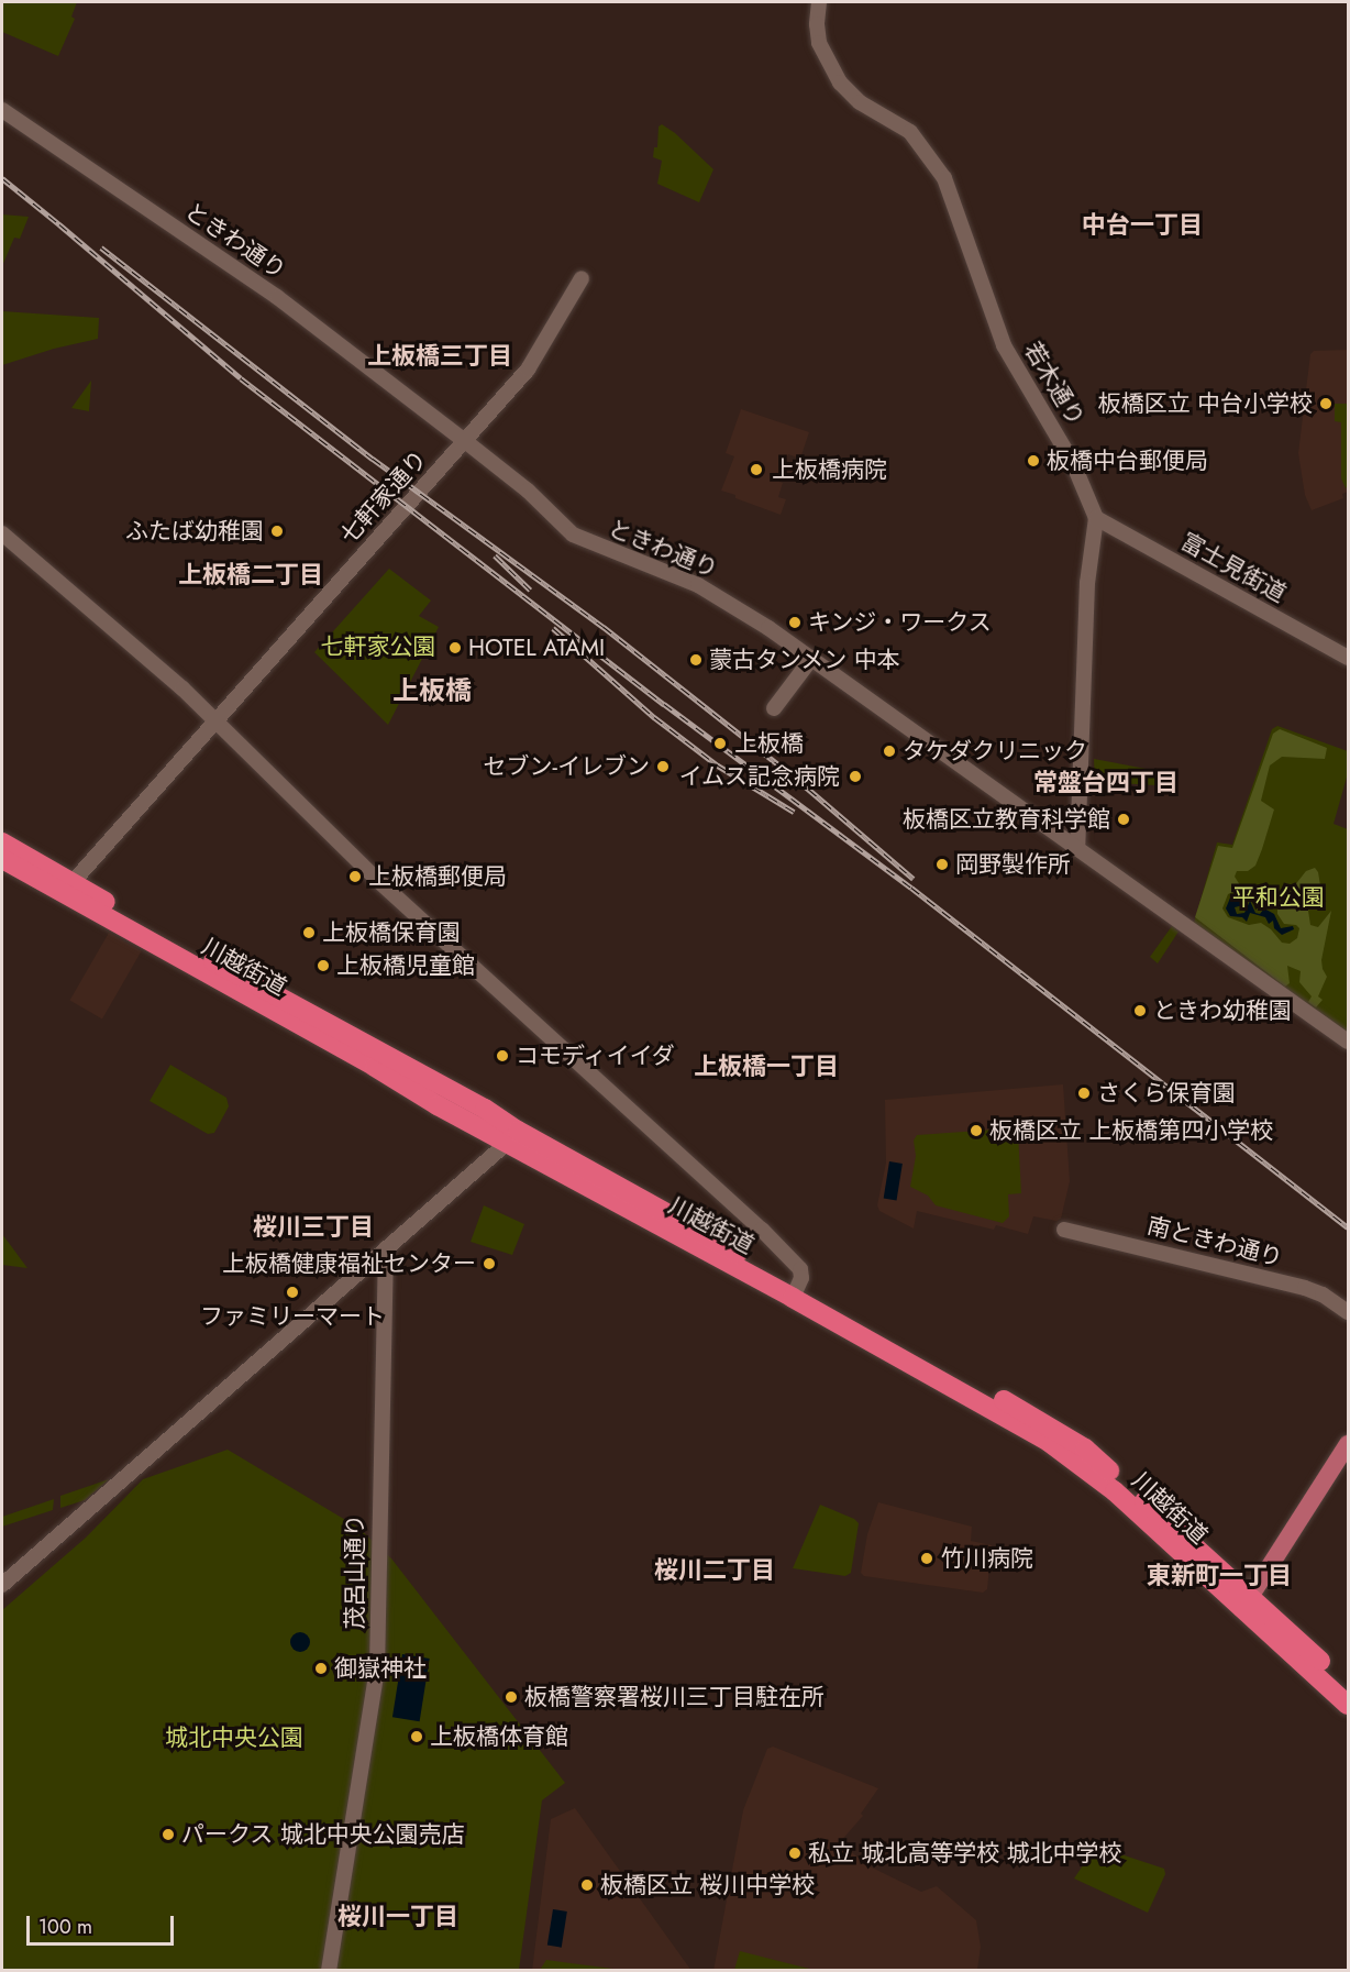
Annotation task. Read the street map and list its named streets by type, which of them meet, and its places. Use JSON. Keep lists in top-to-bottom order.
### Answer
{
  "streets": {
    "highway": ["川越街道"],
    "street": [
      "ときわ通り",
      "若木通り",
      "七軒家通り",
      "富士見街道",
      "南ときわ通り",
      "茂呂山通り"
    ]
  },
  "crossings": [
    ["ときわ通り", "七軒家通り"],
    ["若木通り", "富士見街道"],
    ["七軒家通り", "川越街道"]
  ],
  "districts": [
    "中台一丁目",
    "上板橋三丁目",
    "上板橋二丁目",
    "上板橋",
    "常盤台四丁目",
    "上板橋一丁目",
    "桜川三丁目",
    "桜川二丁目",
    "東新町一丁目",
    "桜川一丁目"
  ],
  "parks": ["七軒家公園", "平和公園", "城北中央公園"],
  "places": [
    "板橋区立 中台小学校",
    "板橋中台郵便局",
    "上板橋病院",
    "ふたば幼稚園",
    "キンジ・ワークス",
    "HOTEL ATAMI",
    "蒙古タンメン 中本",
    "上板橋",
    "タケダクリニック",
    "セブン-イレブン",
    "イムス記念病院",
    "板橋区立教育科学館",
    "岡野製作所",
    "上板橋郵便局",
    "上板橋保育園",
    "上板橋児童館",
    "ときわ幼稚園",
    "コモディイイダ",
    "さくら保育園",
    "板橋区立 上板橋第四小学校",
    "上板橋健康福祉センター",
    "ファミリーマート",
    "竹川病院",
    "御嶽神社",
    "板橋警察署桜川三丁目駐在所",
    "上板橋体育館",
    "パークス 城北中央公園売店",
    "私立 城北高等学校 城北中学校",
    "板橋区立 桜川中学校"
  ],
  "scale_bar": "100 m"
}
